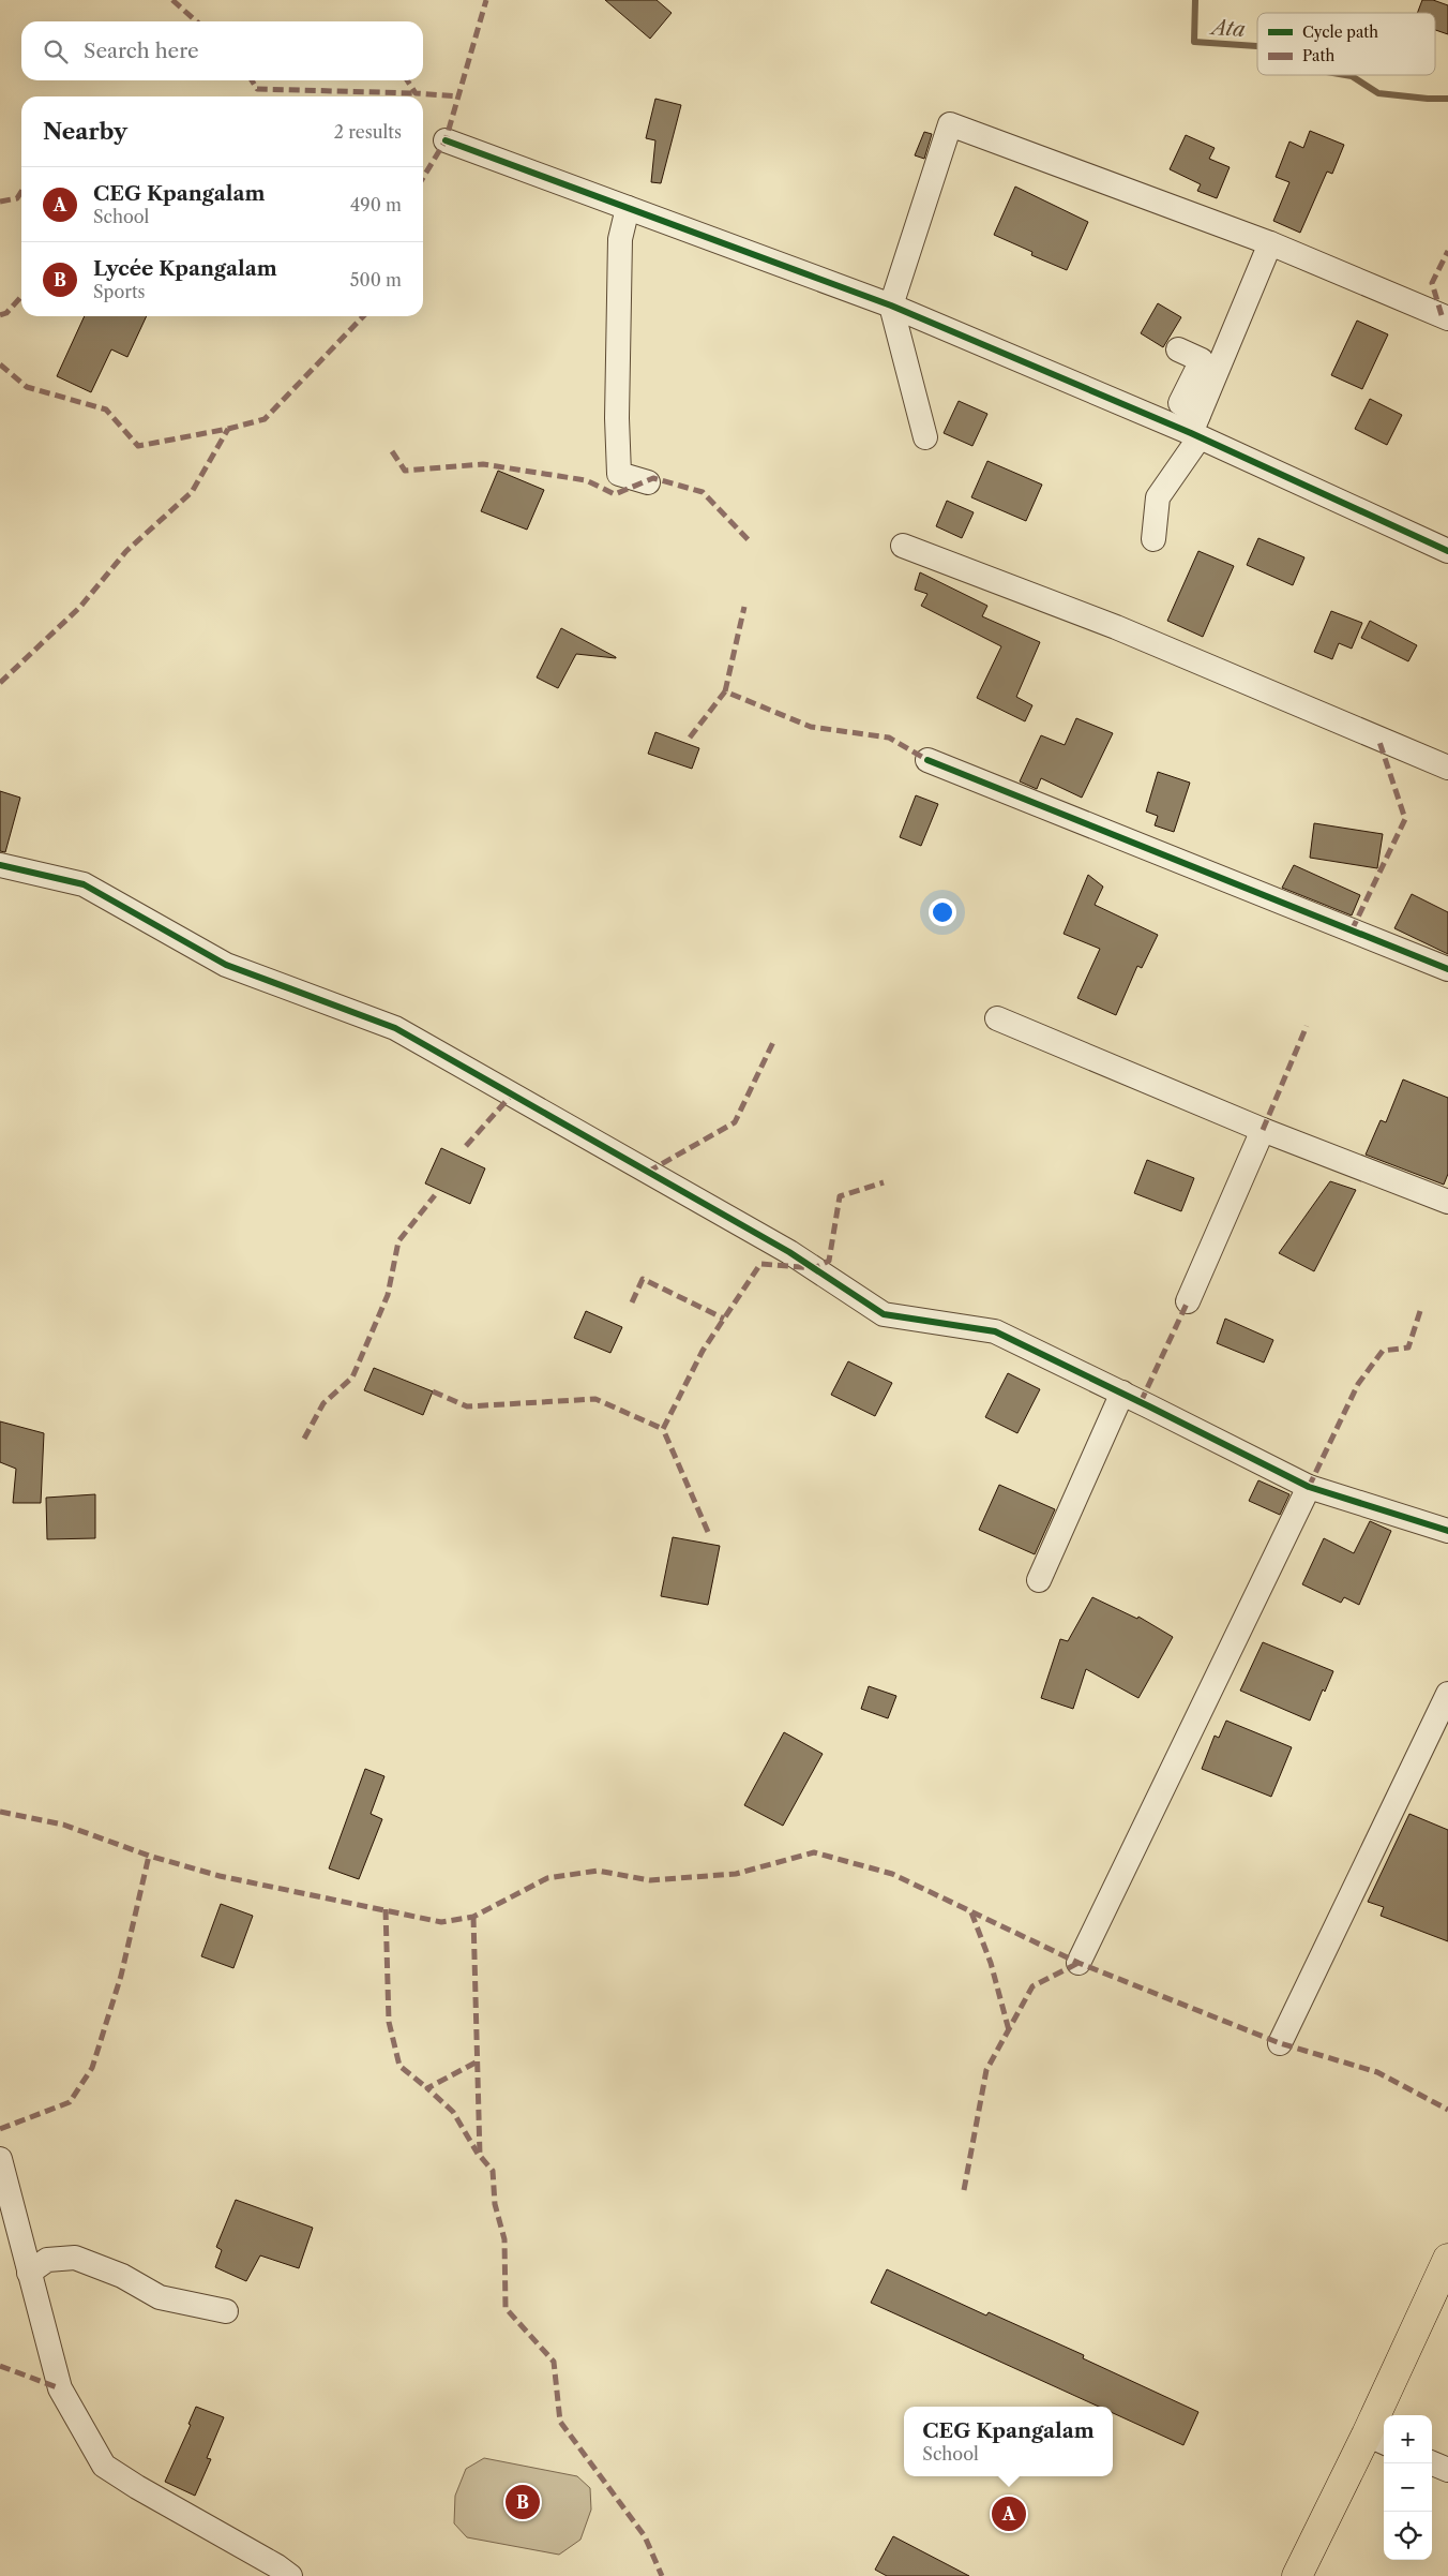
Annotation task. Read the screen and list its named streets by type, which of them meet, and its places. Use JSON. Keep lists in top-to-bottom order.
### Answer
{
  "water": ["Ata"],
  "legend": ["Cycle path", "Path"],
  "page": {
    "search": "Search here",
    "heading": ["Nearby", "2 results"],
    "list": [
      {
        "mark": "A",
        "name": "CEG Kpangalam",
        "note": "School",
        "value": "490 m"
      },
      {
        "mark": "B",
        "name": "Lycée Kpangalam",
        "note": "Sports",
        "value": "500 m"
      }
    ],
    "popup": ["CEG Kpangalam", "School"],
    "map_buttons": ["+", "−"],
    "pins": ["B", "A"]
  }
}
